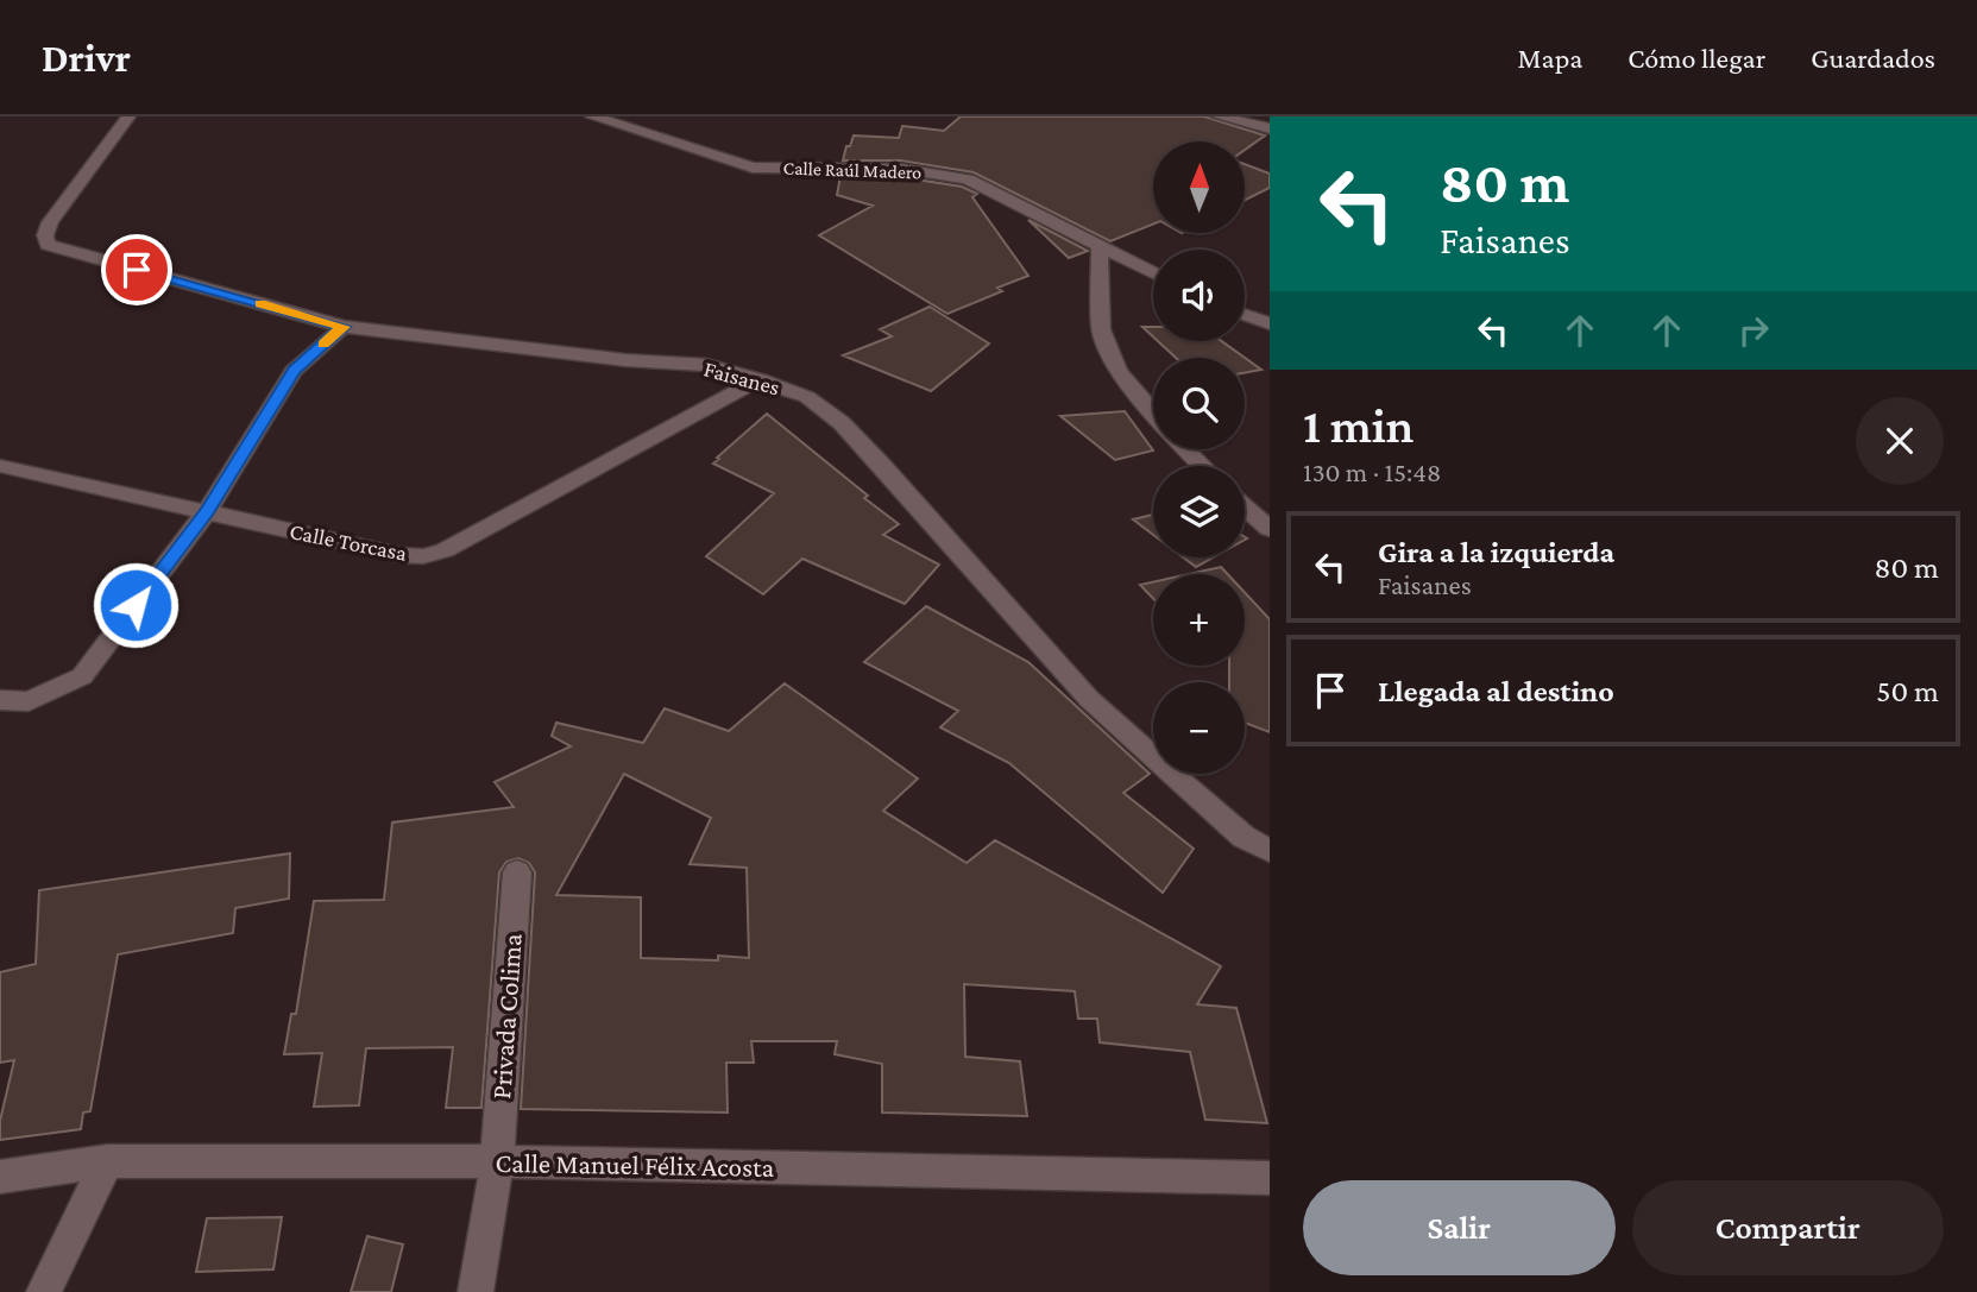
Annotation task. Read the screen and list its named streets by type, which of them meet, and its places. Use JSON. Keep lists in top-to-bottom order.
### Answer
{
  "streets": {
    "street": [
      "Calle Raúl Madero",
      "Faisanes",
      "Calle Torcasa",
      "Privada Colima",
      "Calle Manuel Félix Acosta"
    ]
  },
  "crossings": [
    ["Faisanes", "Calle Torcasa"],
    ["Privada Colima", "Calle Manuel Félix Acosta"]
  ],
  "north": "top",
  "page": {
    "header": "Drivr",
    "nav": ["Mapa", "Cómo llegar", "Guardados"],
    "turn": ["80 m", "Faisanes"],
    "map_buttons": ["+", "−"],
    "heading": ["1 min", "130 m · 15:48"],
    "list": [
      {
        "name": "Gira a la izquierda",
        "note": "Faisanes",
        "value": "80 m"
      },
      {
        "name": "Llegada al destino",
        "value": "50 m"
      }
    ],
    "buttons": ["Salir", "Compartir"]
  }
}
